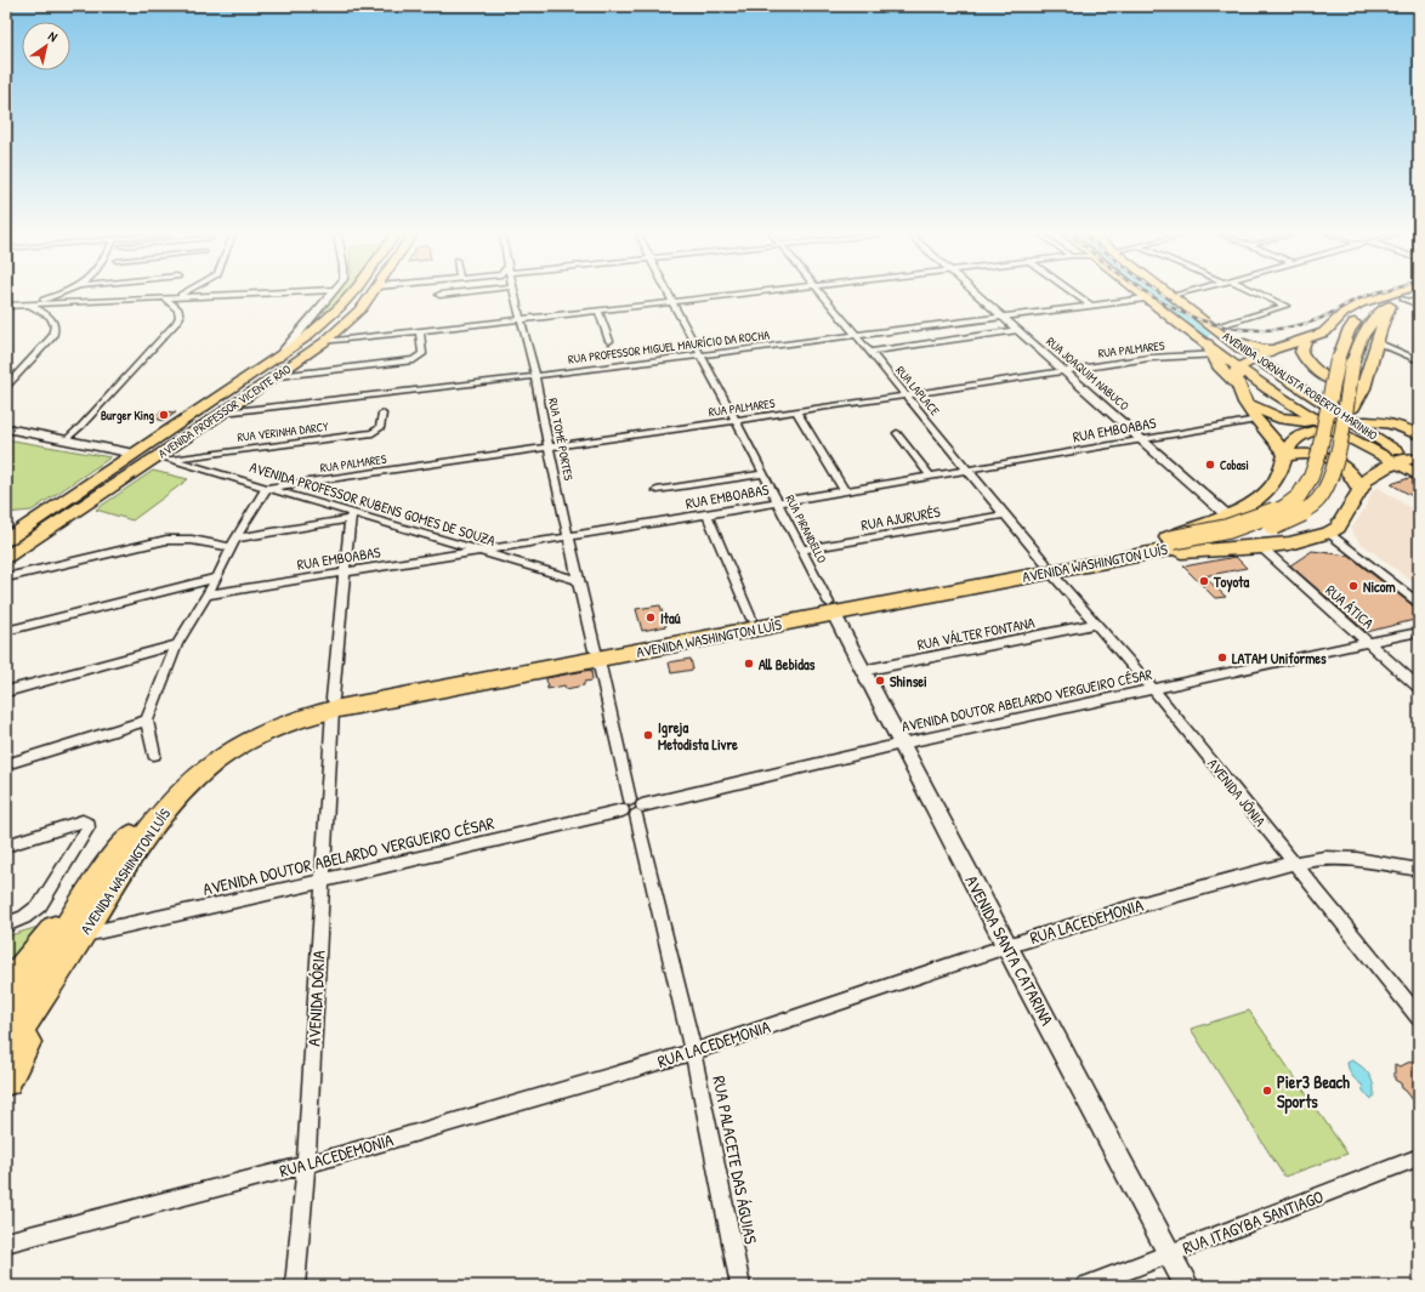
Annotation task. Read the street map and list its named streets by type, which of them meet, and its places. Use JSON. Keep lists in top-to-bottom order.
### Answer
{
  "streets": {
    "highway": ["AVENIDA WASHINGTON LUÍS"],
    "main road": ["AVENIDA JORNALISTA ROBERTO MARINHO", "AVENIDA PROFESSOR VICENTE RAO"],
    "street": [
      "RUA PROFESSOR MIGUEL MAURÍCIO DA ROCHA",
      "RUA PALMARES",
      "RUA JOAQUIM NABUCO",
      "RUA LAPLACE",
      "RUA EMBOABAS",
      "RUA VERINHA DARCY",
      "RUA TOMÉ PORTES",
      "AVENIDA PROFESSOR RUBENS GOMES DE SOUZA",
      "RUA AJURURÉS",
      "RUA PIRANDELLO",
      "RUA ÁTICA",
      "RUA VÁLTER FONTANA",
      "AVENIDA DOUTOR ABELARDO VERGUEIRO CÉSAR",
      "AVENIDA JÔNIA",
      "RUA LACEDEMONIA",
      "AVENIDA SANTA CATARINA",
      "AVENIDA DÓRIA",
      "RUA PALACETE DAS ÁGUIAS",
      "RUA ITAGYBA SANTIAGO"
    ]
  },
  "crossings": [
    ["RUA PROFESSOR MIGUEL MAURÍCIO DA ROCHA", "RUA JOAQUIM NABUCO"],
    ["RUA PROFESSOR MIGUEL MAURÍCIO DA ROCHA", "AVENIDA JORNALISTA ROBERTO MARINHO"],
    ["RUA PROFESSOR MIGUEL MAURÍCIO DA ROCHA", "RUA LAPLACE"],
    ["RUA PROFESSOR MIGUEL MAURÍCIO DA ROCHA", "AVENIDA PROFESSOR VICENTE RAO"],
    ["RUA PROFESSOR MIGUEL MAURÍCIO DA ROCHA", "RUA TOMÉ PORTES"],
    ["RUA PROFESSOR MIGUEL MAURÍCIO DA ROCHA", "RUA PIRANDELLO"],
    ["RUA PALMARES", "RUA JOAQUIM NABUCO"],
    ["RUA PALMARES", "AVENIDA JORNALISTA ROBERTO MARINHO"],
    ["RUA PALMARES", "RUA LAPLACE"],
    ["RUA PALMARES", "RUA TOMÉ PORTES"],
    ["RUA PALMARES", "AVENIDA PROFESSOR RUBENS GOMES DE SOUZA"],
    ["RUA PALMARES", "RUA PIRANDELLO"],
    ["RUA JOAQUIM NABUCO", "RUA EMBOABAS"],
    ["RUA LAPLACE", "RUA EMBOABAS"],
    ["RUA LAPLACE", "RUA AJURURÉS"],
    ["RUA LAPLACE", "AVENIDA WASHINGTON LUÍS"],
    ["RUA LAPLACE", "AVENIDA JÔNIA"],
    ["AVENIDA PROFESSOR VICENTE RAO", "RUA VERINHA DARCY"],
    ["AVENIDA PROFESSOR VICENTE RAO", "AVENIDA PROFESSOR RUBENS GOMES DE SOUZA"],
    ["RUA EMBOABAS", "RUA TOMÉ PORTES"],
    ["RUA EMBOABAS", "AVENIDA PROFESSOR RUBENS GOMES DE SOUZA"],
    ["RUA EMBOABAS", "RUA PIRANDELLO"],
    ["RUA EMBOABAS", "AVENIDA DÓRIA"],
    ["RUA VERINHA DARCY", "AVENIDA PROFESSOR RUBENS GOMES DE SOUZA"],
    ["RUA TOMÉ PORTES", "AVENIDA PROFESSOR RUBENS GOMES DE SOUZA"],
    ["RUA TOMÉ PORTES", "AVENIDA WASHINGTON LUÍS"],
    ["RUA TOMÉ PORTES", "RUA PALACETE DAS ÁGUIAS"],
    ["AVENIDA PROFESSOR RUBENS GOMES DE SOUZA", "AVENIDA DÓRIA"],
    ["RUA AJURURÉS", "RUA PIRANDELLO"],
    ["RUA PIRANDELLO", "AVENIDA WASHINGTON LUÍS"],
    ["RUA PIRANDELLO", "AVENIDA SANTA CATARINA"],
    ["AVENIDA WASHINGTON LUÍS", "AVENIDA DOUTOR ABELARDO VERGUEIRO CÉSAR"],
    ["AVENIDA WASHINGTON LUÍS", "AVENIDA JÔNIA"],
    ["AVENIDA WASHINGTON LUÍS", "AVENIDA SANTA CATARINA"],
    ["AVENIDA WASHINGTON LUÍS", "AVENIDA DÓRIA"],
    ["AVENIDA WASHINGTON LUÍS", "RUA PALACETE DAS ÁGUIAS"],
    ["RUA ÁTICA", "AVENIDA DOUTOR ABELARDO VERGUEIRO CÉSAR"],
    ["RUA VÁLTER FONTANA", "AVENIDA JÔNIA"],
    ["RUA VÁLTER FONTANA", "AVENIDA SANTA CATARINA"],
    ["AVENIDA DOUTOR ABELARDO VERGUEIRO CÉSAR", "AVENIDA JÔNIA"],
    ["AVENIDA DOUTOR ABELARDO VERGUEIRO CÉSAR", "AVENIDA SANTA CATARINA"],
    ["AVENIDA DOUTOR ABELARDO VERGUEIRO CÉSAR", "AVENIDA DÓRIA"],
    ["AVENIDA DOUTOR ABELARDO VERGUEIRO CÉSAR", "RUA PALACETE DAS ÁGUIAS"],
    ["AVENIDA JÔNIA", "RUA LACEDEMONIA"],
    ["RUA LACEDEMONIA", "AVENIDA SANTA CATARINA"],
    ["RUA LACEDEMONIA", "AVENIDA DÓRIA"],
    ["RUA LACEDEMONIA", "RUA PALACETE DAS ÁGUIAS"],
    ["AVENIDA SANTA CATARINA", "RUA ITAGYBA SANTIAGO"]
  ],
  "places": [
    "Burger King",
    "Cobasi",
    "Toyota",
    "Nicom",
    "Itaú",
    "LATAM Uniformes",
    "All Bebidas",
    "Shinsei",
    "Igreja Metodista Livre",
    "Pier3 Beach Sports"
  ],
  "north": "top right"
}
